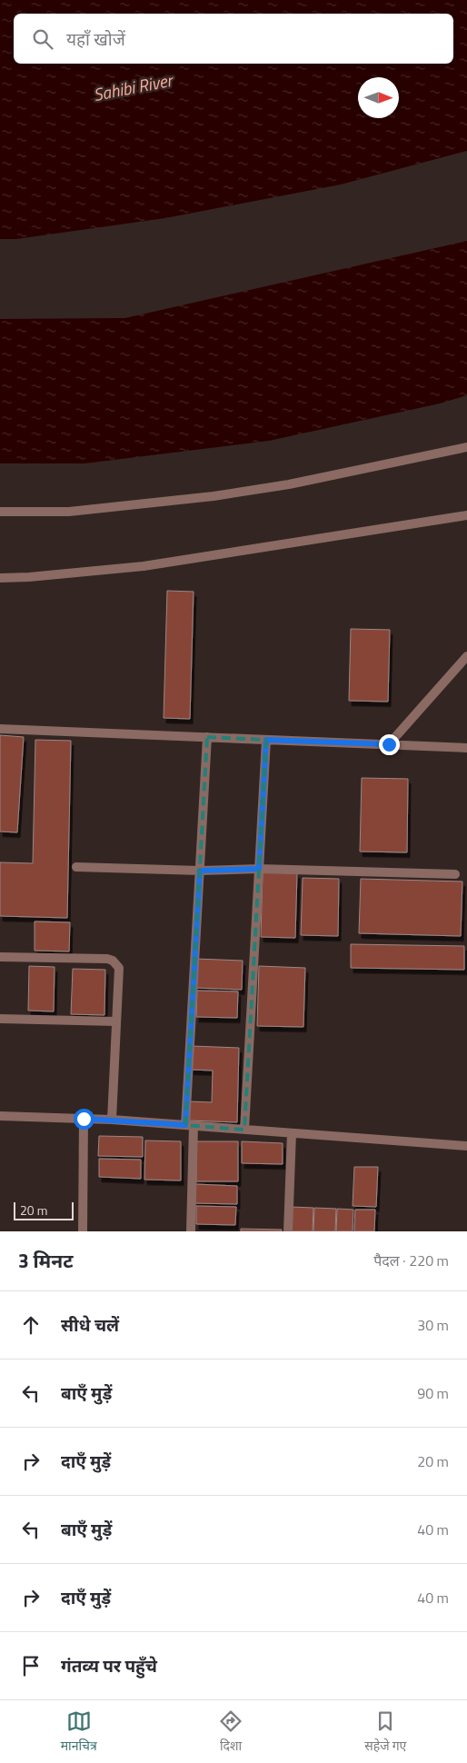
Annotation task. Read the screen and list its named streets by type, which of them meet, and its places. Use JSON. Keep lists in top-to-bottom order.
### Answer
{
  "water": ["Sahibi River"],
  "scale_bar": "20 m",
  "north": "right",
  "page": {
    "search": "यहाँ खोजें",
    "scale": "20 m",
    "heading": ["3 मिनट", "पैदल · 220 m"],
    "list": [
      ["सीधे चलें", "30 m"],
      ["बाएँ मुड़ें", "90 m"],
      ["दाएँ मुड़ें", "20 m"],
      ["बाएँ मुड़ें", "40 m"],
      ["दाएँ मुड़ें", "40 m"],
      "गंतव्य पर पहुँचे"
    ],
    "nav": ["मानचित्र", "दिशा", "सहेजे गए"]
  }
}
